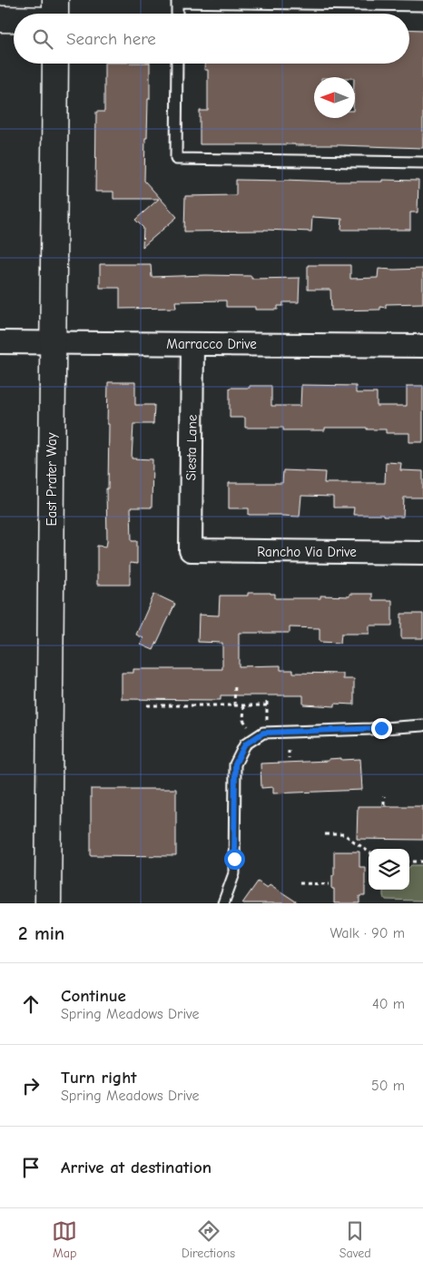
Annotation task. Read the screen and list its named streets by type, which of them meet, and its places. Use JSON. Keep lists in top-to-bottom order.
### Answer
{
  "streets": {
    "main road": ["East Prater Way"],
    "street": ["Marracco Drive", "Siesta Lane", "Rancho Via Drive"]
  },
  "crossings": [
    ["Marracco Drive", "Siesta Lane"],
    ["Marracco Drive", "East Prater Way"],
    ["Siesta Lane", "Rancho Via Drive"]
  ],
  "north": "left",
  "page": {
    "search": "Search here",
    "heading": ["2 min", "Walk · 90 m"],
    "list": [
      ["Continue", "Spring Meadows Drive", "40 m"],
      ["Turn right", "Spring Meadows Drive", "50 m"],
      "Arrive at destination"
    ],
    "nav": ["Map", "Directions", "Saved"]
  }
}
